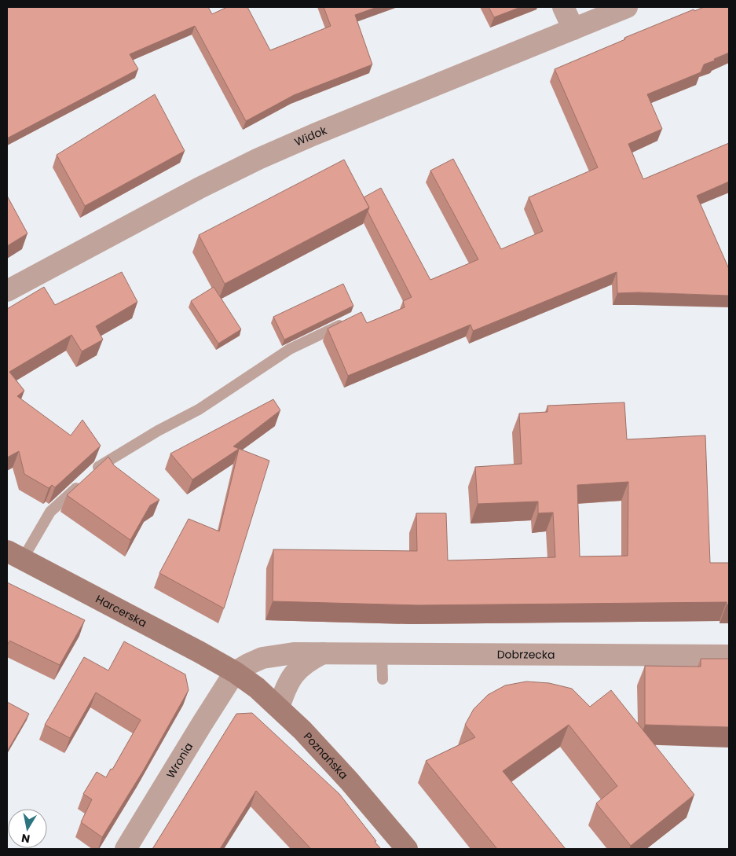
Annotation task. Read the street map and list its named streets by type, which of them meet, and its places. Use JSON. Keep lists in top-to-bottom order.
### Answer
{
  "streets": {
    "street": [
      "Widok",
      "Harcerska",
      "Dobrzecka",
      "Poznańska",
      "Wronia"
    ]
  },
  "crossings": [
    ["Harcerska", "Dobrzecka"],
    ["Harcerska", "Poznańska"],
    ["Harcerska", "Wronia"],
    ["Dobrzecka", "Poznańska"],
    ["Dobrzecka", "Wronia"],
    ["Poznańska", "Wronia"]
  ],
  "north": "bottom"
}
